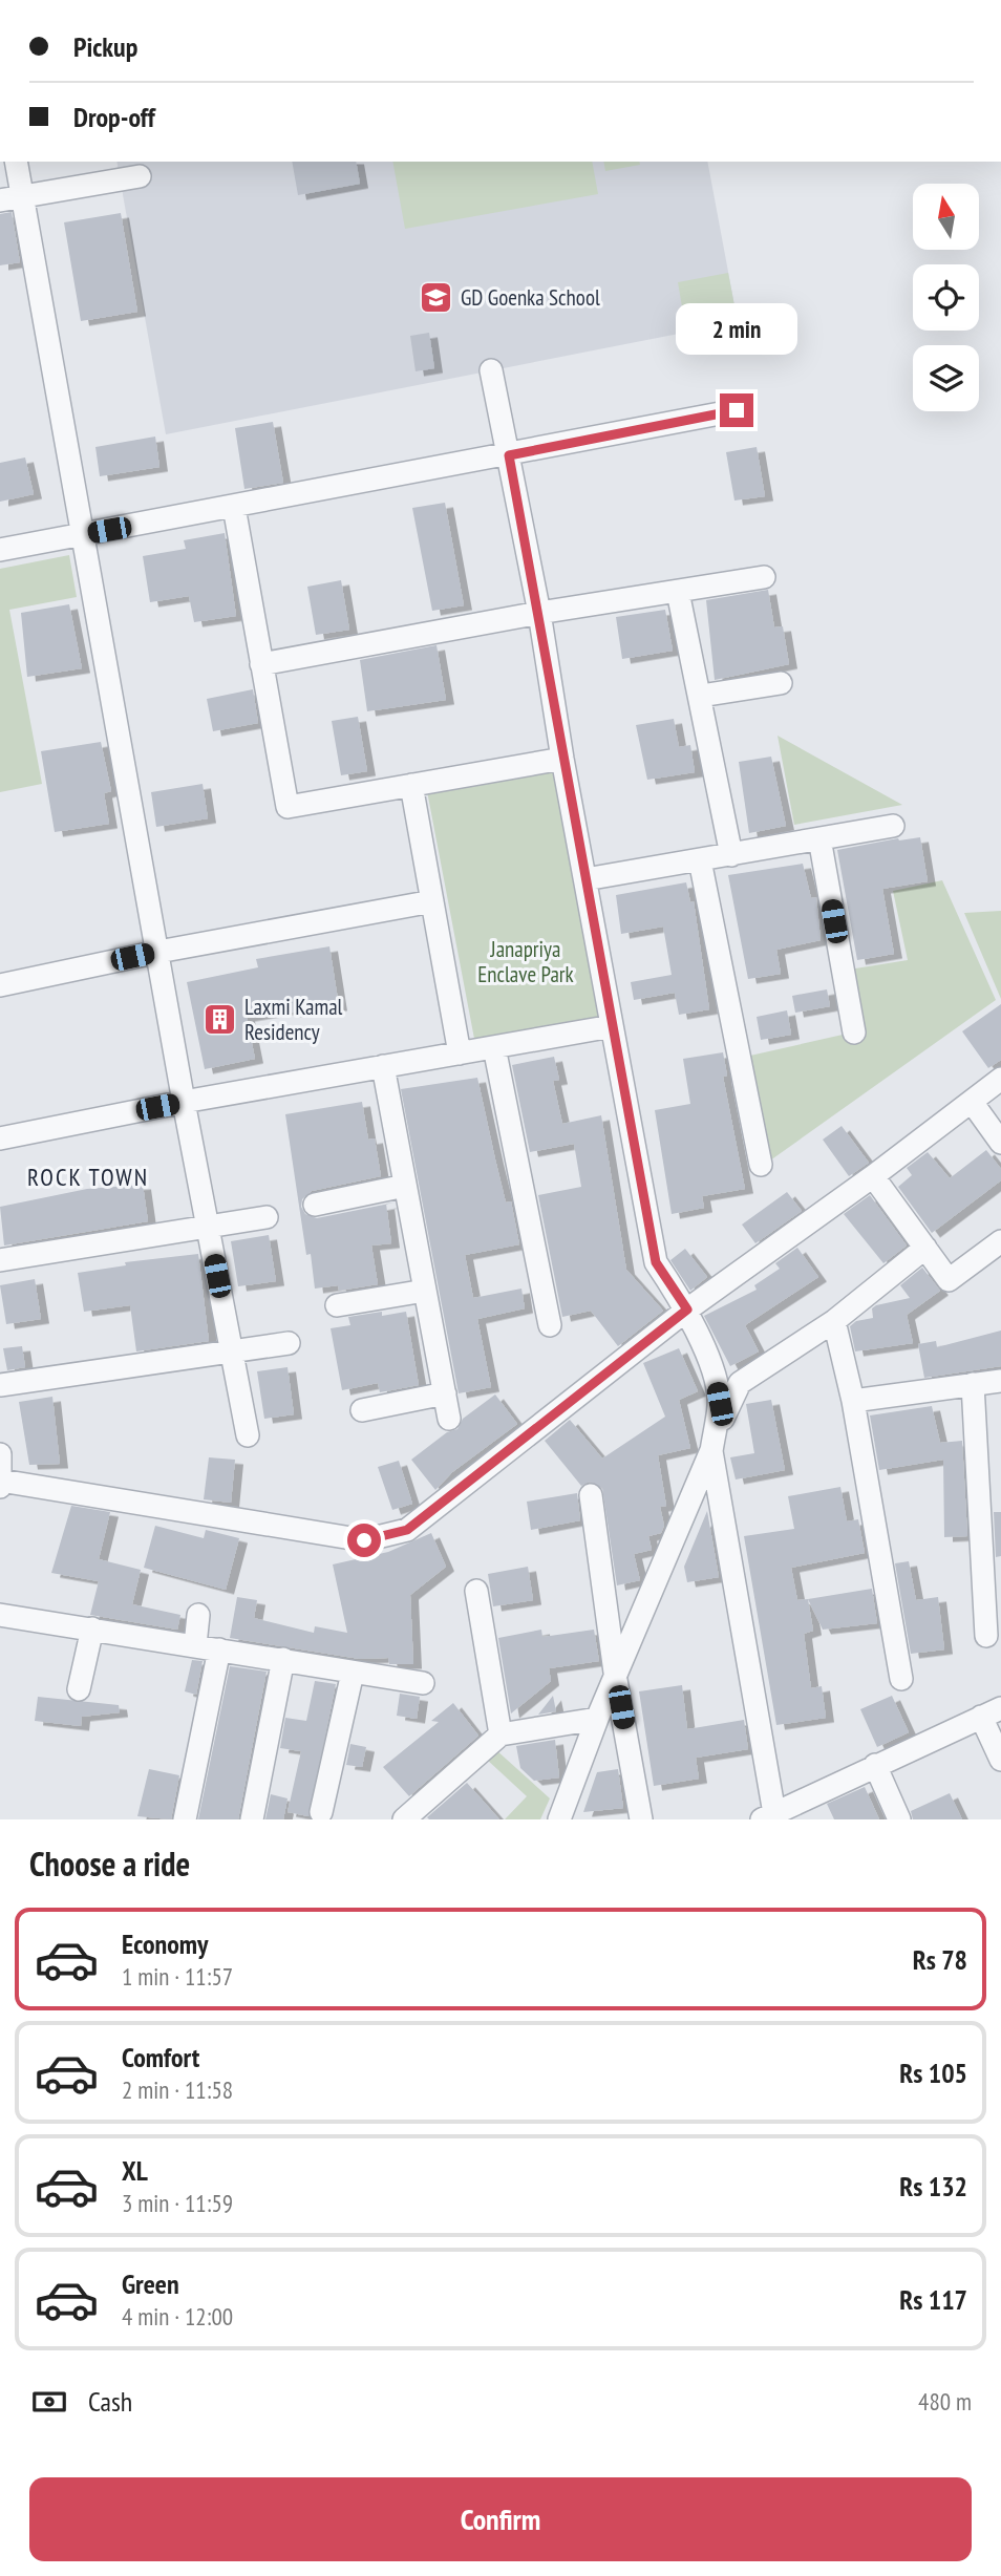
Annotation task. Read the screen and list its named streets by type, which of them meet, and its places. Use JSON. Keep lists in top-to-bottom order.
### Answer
{
  "districts": ["ROCK TOWN"],
  "parks": ["Janapriya Enclave Park"],
  "places": {
    "school or university": ["GD Goenka School"],
    "building": ["Laxmi Kamal Residency"]
  },
  "north": "top",
  "page": {
    "banner": ["Pickup", "Drop-off"],
    "bubble": "2 min",
    "heading": "Choose a ride",
    "list": [
      {
        "name": "Economy",
        "note": "1 min · 11:57",
        "value": "Rs 78"
      },
      {
        "name": "Comfort",
        "note": "2 min · 11:58",
        "value": "Rs 105"
      },
      {
        "name": "XL",
        "note": "3 min · 11:59",
        "value": "Rs 132"
      },
      {
        "name": "Green",
        "note": "4 min · 12:00",
        "value": "Rs 117"
      }
    ],
    "pay": ["Cash", "480 m"],
    "buttons": "Confirm"
  }
}
